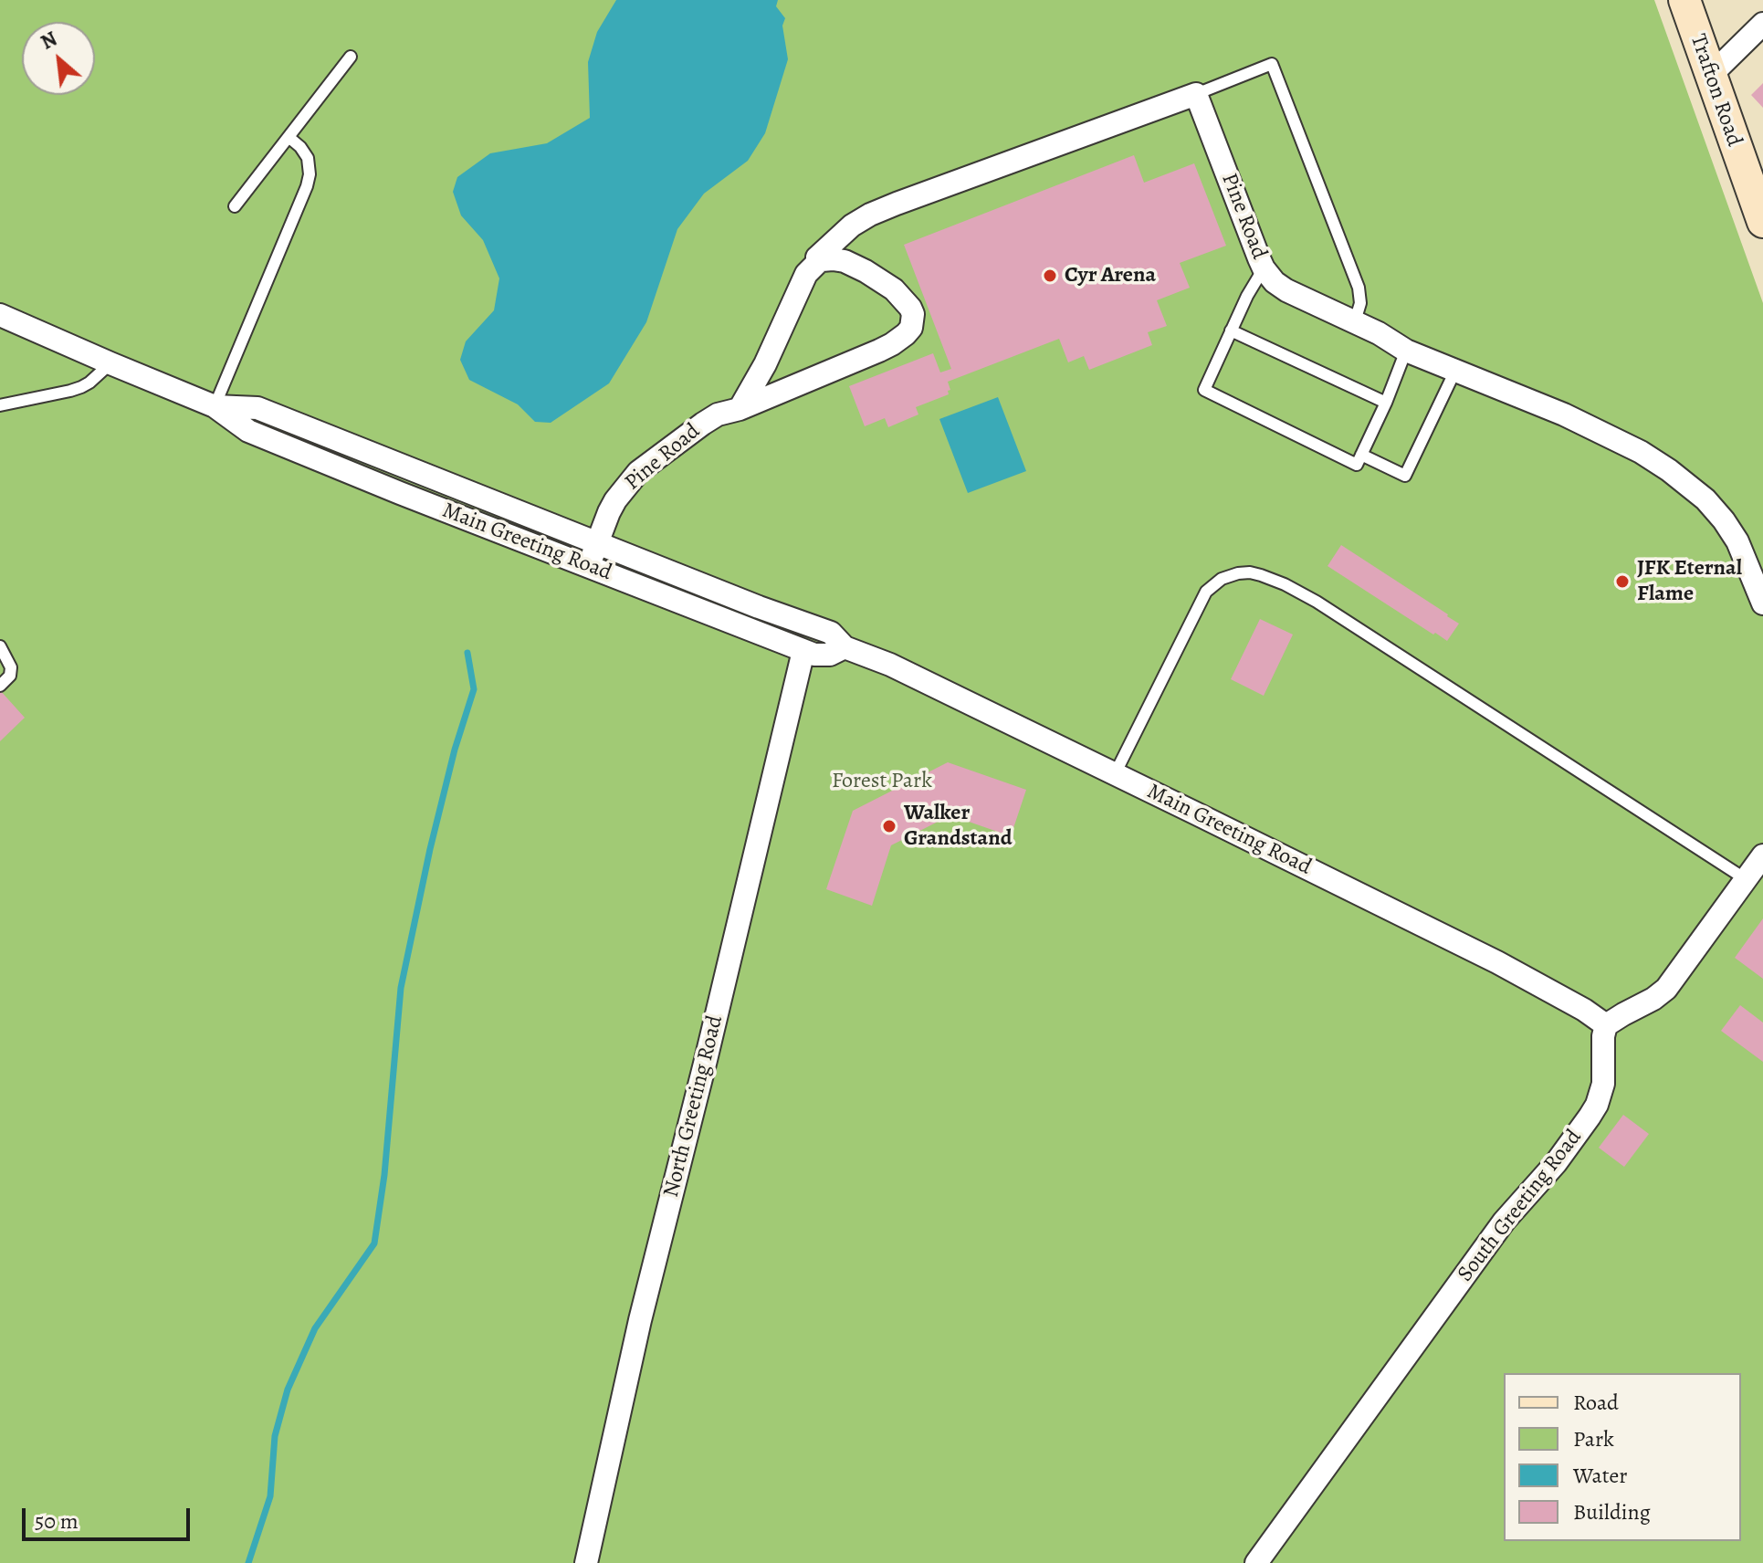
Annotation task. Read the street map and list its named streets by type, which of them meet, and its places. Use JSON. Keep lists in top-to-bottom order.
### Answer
{
  "streets": {
    "street": [
      "Trafton Road",
      "Pine Road",
      "Main Greeting Road",
      "North Greeting Road",
      "South Greeting Road"
    ]
  },
  "crossings": [
    ["Pine Road", "Main Greeting Road"],
    ["Main Greeting Road", "North Greeting Road"],
    ["Main Greeting Road", "South Greeting Road"]
  ],
  "parks": ["Forest Park"],
  "places": ["Cyr Arena", "JFK Eternal Flame", "Walker Grandstand"],
  "legend": [
    "Road",
    "Park",
    "Water",
    "Building"
  ],
  "scale_bar": "50 m",
  "north": "top left"
}
